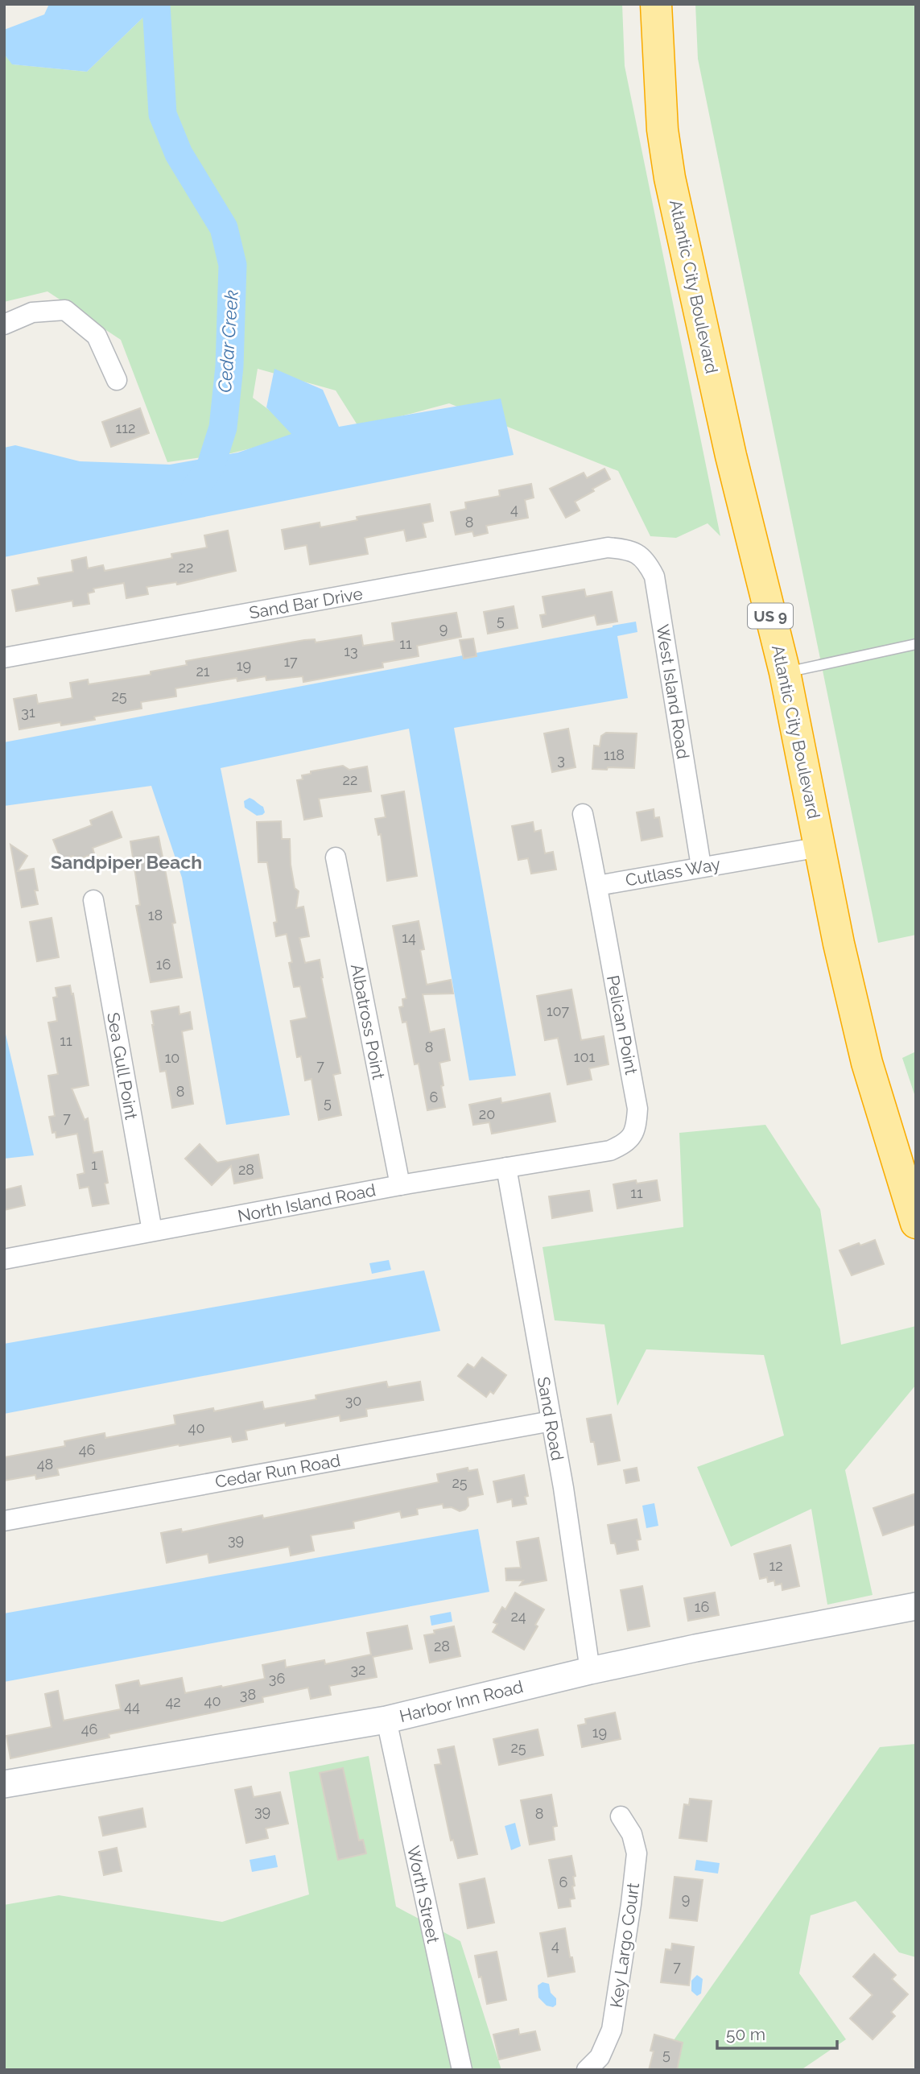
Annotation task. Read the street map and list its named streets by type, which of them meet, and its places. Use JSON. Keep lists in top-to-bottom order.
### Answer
{
  "streets": {
    "highway": ["Atlantic City Boulevard", "US 9"],
    "main road": ["Harbor Inn Road"],
    "street": [
      "Sand Bar Drive",
      "West Island Road",
      "Cutlass Way",
      "Albatross Point",
      "Pelican Point",
      "Sea Gull Point",
      "North Island Road",
      "Sand Road",
      "Cedar Run Road",
      "Worth Street",
      "Key Largo Court"
    ]
  },
  "crossings": [
    ["Atlantic City Boulevard", "Cutlass Way"],
    ["Sand Bar Drive", "West Island Road"],
    ["West Island Road", "Cutlass Way"],
    ["Cutlass Way", "Pelican Point"],
    ["Albatross Point", "North Island Road"],
    ["Pelican Point", "North Island Road"],
    ["Sea Gull Point", "North Island Road"],
    ["North Island Road", "Sand Road"],
    ["Sand Road", "Cedar Run Road"],
    ["Sand Road", "Harbor Inn Road"],
    ["Harbor Inn Road", "Worth Street"]
  ],
  "districts": ["Sandpiper Beach"],
  "water": ["Cedar Creek"],
  "house_numbers": [
    "112",
    "4",
    "8",
    "22",
    "5",
    "9",
    "11",
    "13",
    "17",
    "19",
    "21",
    "25",
    "31",
    "118",
    "3",
    "22",
    "18",
    "14",
    "16",
    "107",
    "11",
    "8",
    "101",
    "10",
    "7",
    "8",
    "6",
    "5",
    "20",
    "7",
    "1",
    "28",
    "11",
    "30",
    "40",
    "46",
    "48",
    "25",
    "39",
    "12",
    "16",
    "24",
    "28",
    "32",
    "36",
    "38",
    "40",
    "42",
    "44",
    "46",
    "19",
    "25",
    "39",
    "8",
    "6",
    "9",
    "4",
    "7",
    "5"
  ],
  "scale_bar": "50 m"
}
